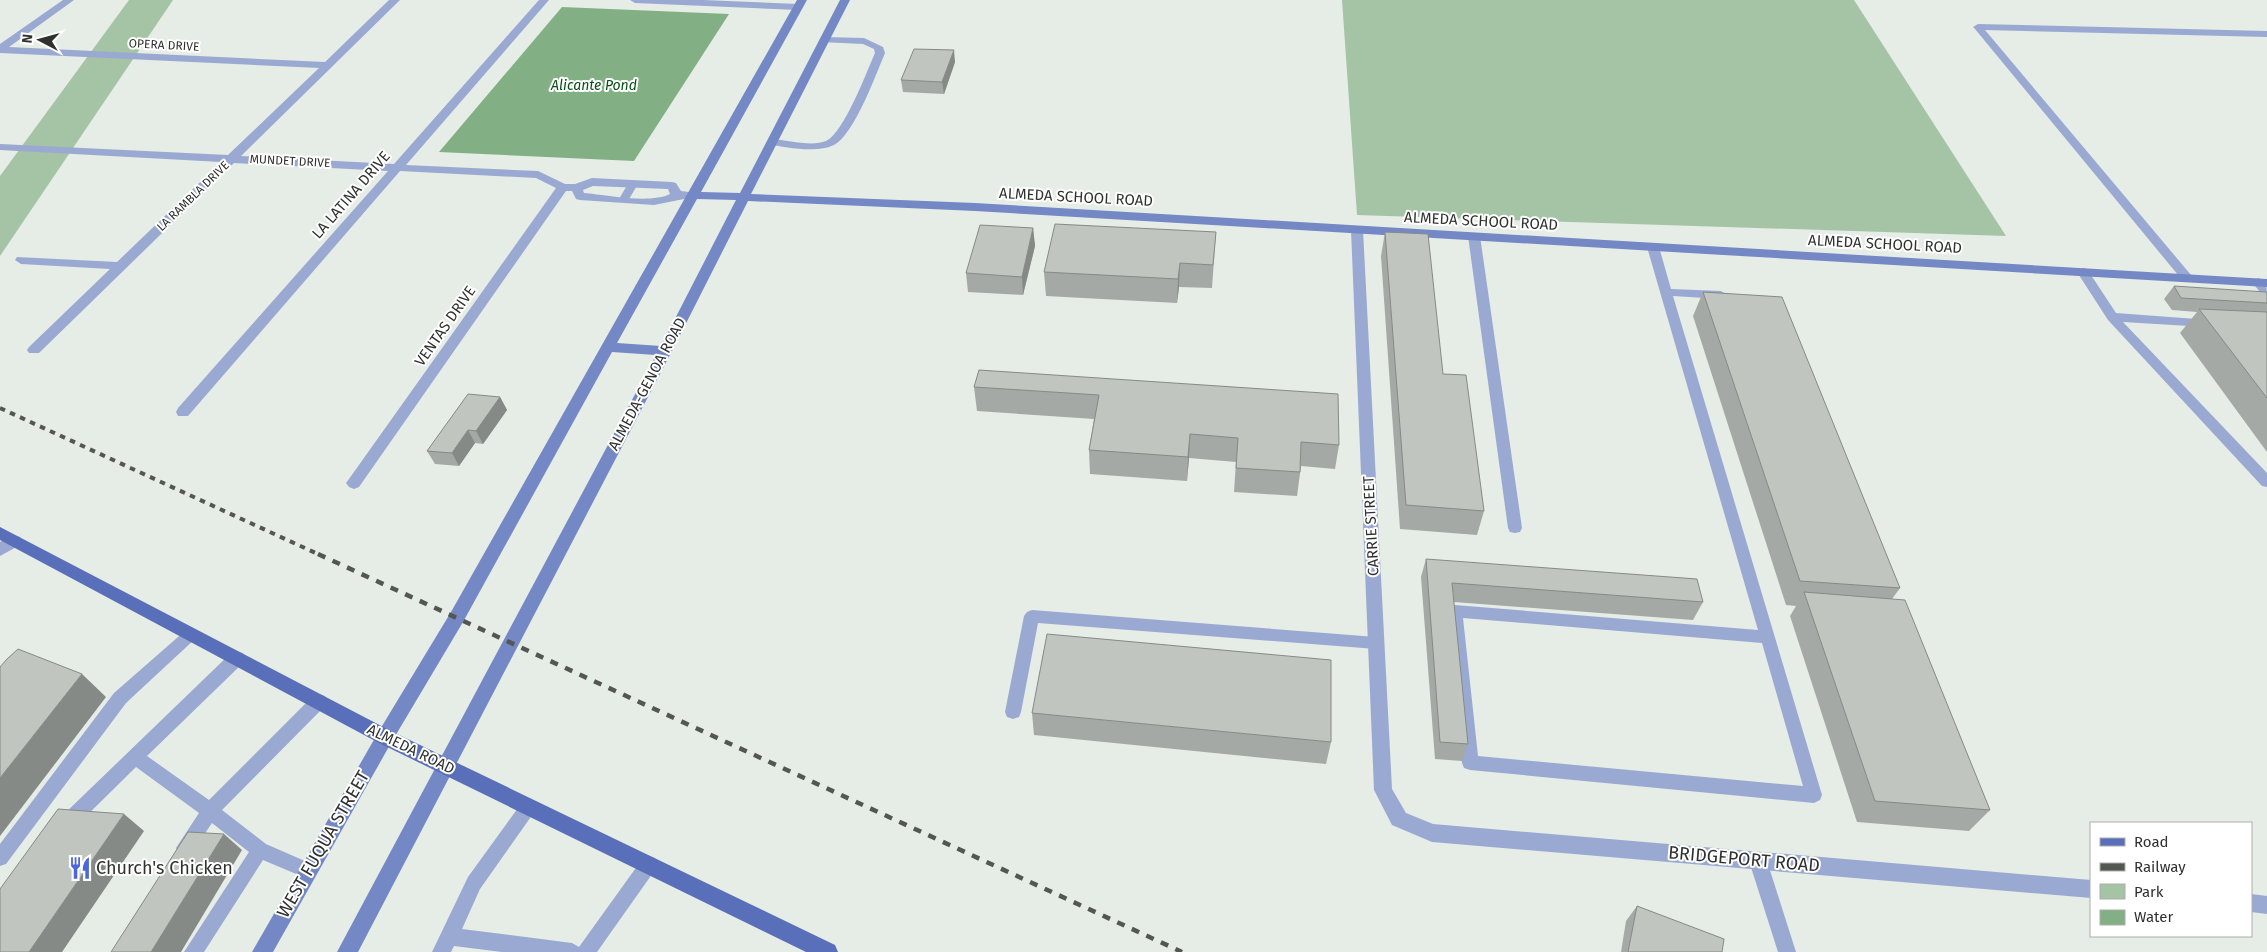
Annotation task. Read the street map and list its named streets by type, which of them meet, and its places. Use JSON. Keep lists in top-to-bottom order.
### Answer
{
  "streets": {
    "main road": [
      "ALMEDA SCHOOL ROAD",
      "ALMEDA-GENOA ROAD",
      "ALMEDA ROAD",
      "WEST FUQUA STREET"
    ],
    "street": [
      "OPERA DRIVE",
      "MUNDET DRIVE",
      "LA LATINA DRIVE",
      "LA RAMBLA DRIVE",
      "VENTAS DRIVE",
      "CARRIE STREET",
      "BRIDGEPORT ROAD"
    ]
  },
  "crossings": [
    ["OPERA DRIVE", "LA RAMBLA DRIVE"],
    ["MUNDET DRIVE", "LA LATINA DRIVE"],
    ["MUNDET DRIVE", "LA RAMBLA DRIVE"],
    ["MUNDET DRIVE", "ALMEDA SCHOOL ROAD"],
    ["MUNDET DRIVE", "VENTAS DRIVE"],
    ["ALMEDA SCHOOL ROAD", "ALMEDA-GENOA ROAD"],
    ["ALMEDA SCHOOL ROAD", "CARRIE STREET"],
    ["ALMEDA-GENOA ROAD", "ALMEDA ROAD"],
    ["CARRIE STREET", "BRIDGEPORT ROAD"],
    ["ALMEDA ROAD", "WEST FUQUA STREET"]
  ],
  "water": ["Alicante Pond"],
  "places": {
    "restaurant": ["Church's Chicken"]
  },
  "legend": [
    "Road",
    "Railway",
    "Park",
    "Water"
  ],
  "north": "left"
}
